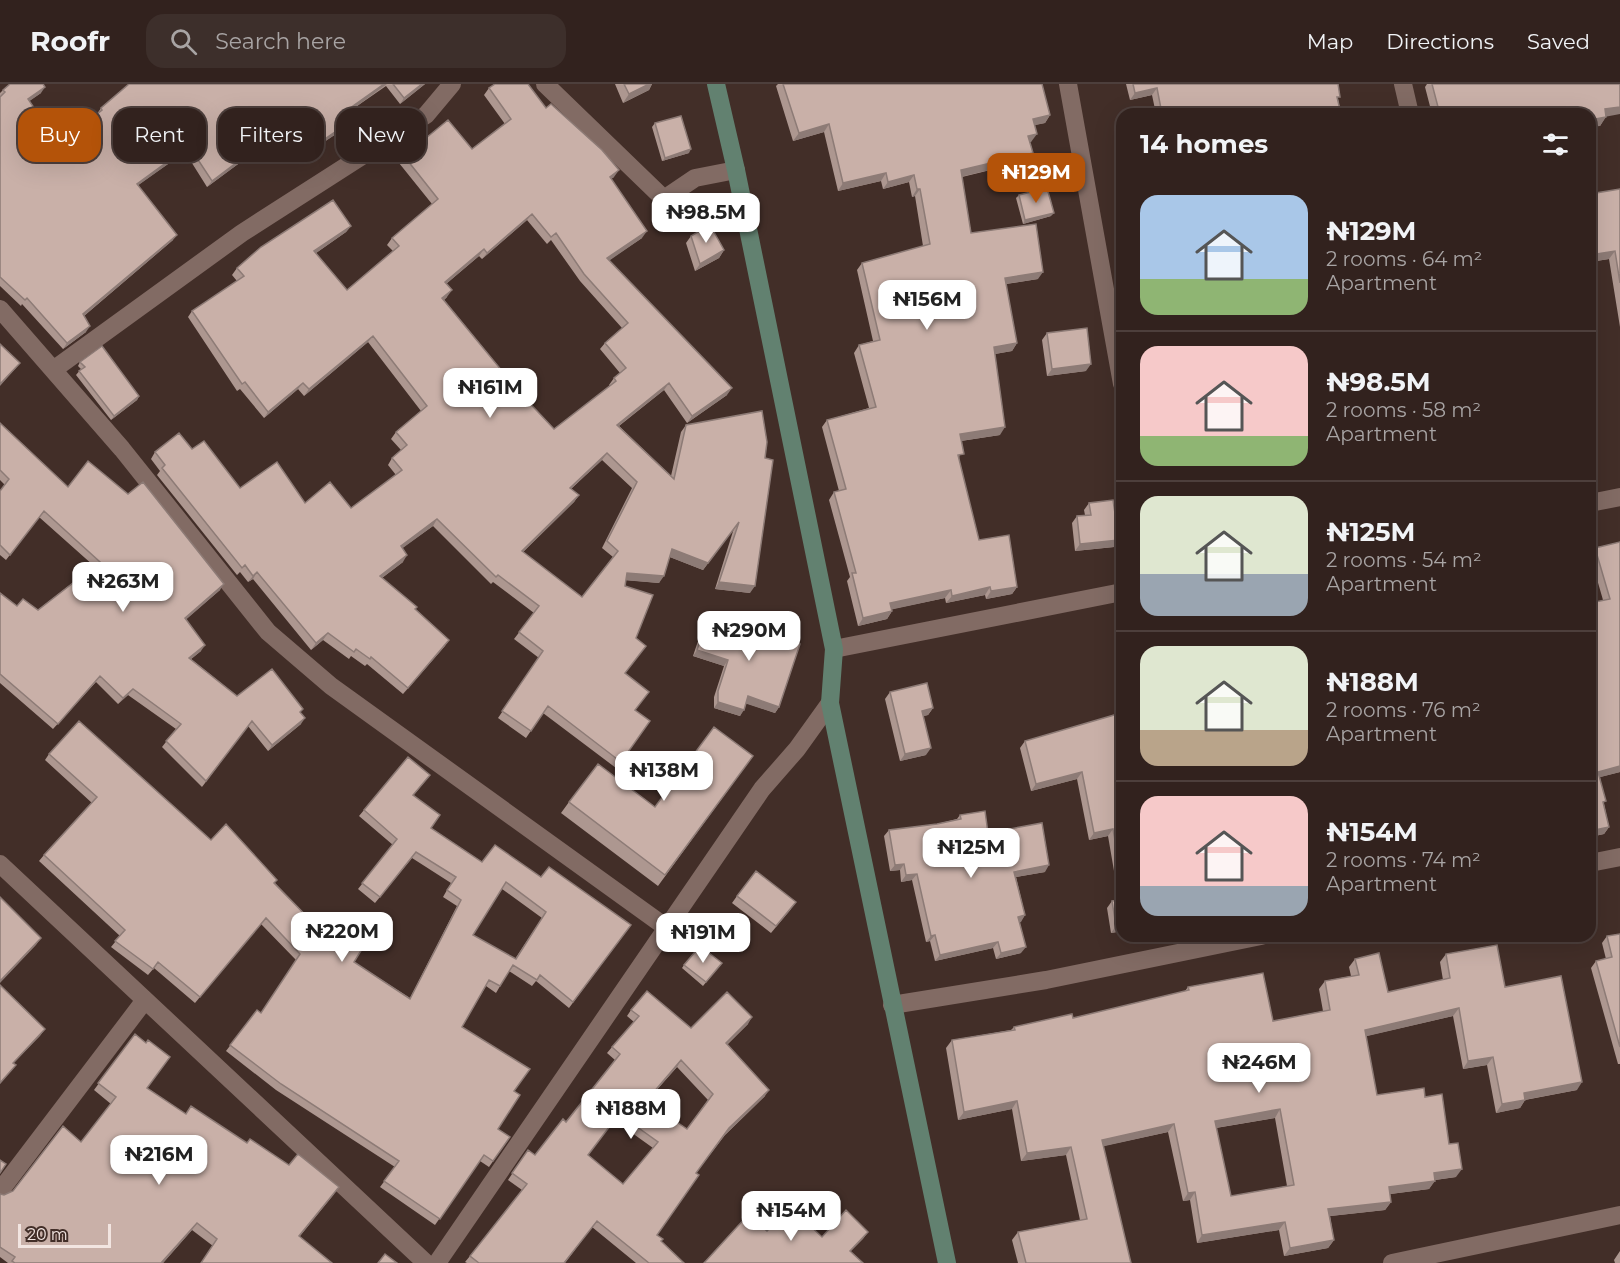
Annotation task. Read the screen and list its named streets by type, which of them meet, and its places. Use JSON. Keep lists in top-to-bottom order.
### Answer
{
  "scale_bar": "20 m",
  "page": {
    "header": "Roofr",
    "search": "Search here",
    "nav": ["Map", "Directions", "Saved"],
    "chip": [
      "Buy",
      "Rent",
      "Filters",
      "New"
    ],
    "heading": "14 homes",
    "price": [
      "₦129M",
      "₦98.5M",
      "₦156M",
      "₦161M",
      "₦263M",
      "₦290M",
      "₦138M",
      "₦125M",
      "₦220M",
      "₦191M",
      "₦246M",
      "₦188M",
      "₦216M",
      "₦154M"
    ],
    "list": [
      {
        "name": "₦129M",
        "note": "2 rooms · 64 m² · Apartment"
      },
      {
        "name": "₦98.5M",
        "note": "2 rooms · 58 m² · Apartment"
      },
      {
        "name": "₦125M",
        "note": "2 rooms · 54 m² · Apartment"
      },
      {
        "name": "₦188M",
        "note": "2 rooms · 76 m² · Apartment"
      },
      {
        "name": "₦154M",
        "note": "2 rooms · 74 m² · Apartment"
      }
    ],
    "scale": "20 m"
  }
}
